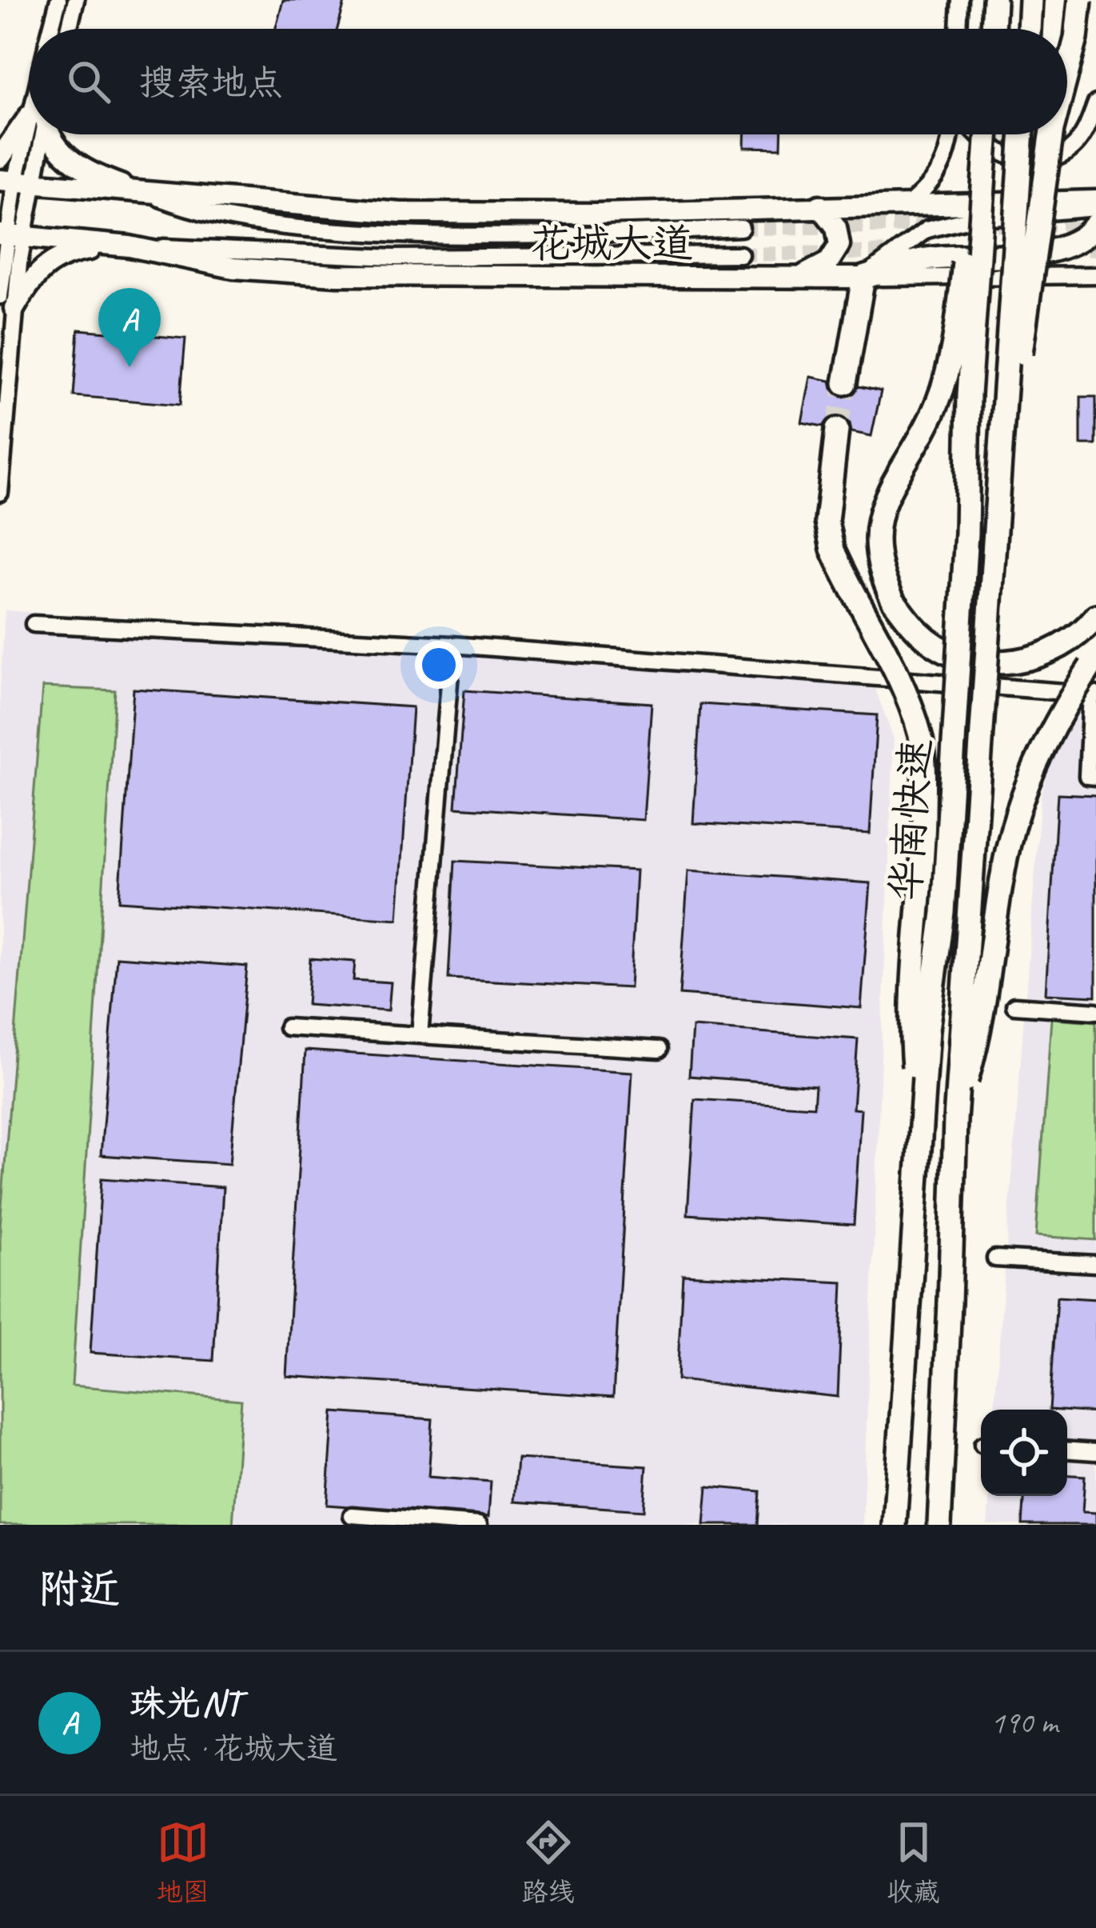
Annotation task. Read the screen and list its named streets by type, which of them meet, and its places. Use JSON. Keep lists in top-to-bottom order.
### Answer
{
  "streets": {
    "highway": ["华南快速"],
    "main road": ["花城大道"]
  },
  "page": {
    "search": "搜索地点",
    "pins": "A",
    "heading": "附近",
    "list": [
      {
        "mark": "A",
        "name": "珠光NT",
        "note": "地点 · 花城大道",
        "value": "190 m"
      }
    ],
    "nav": ["地图", "路线", "收藏"]
  }
}
